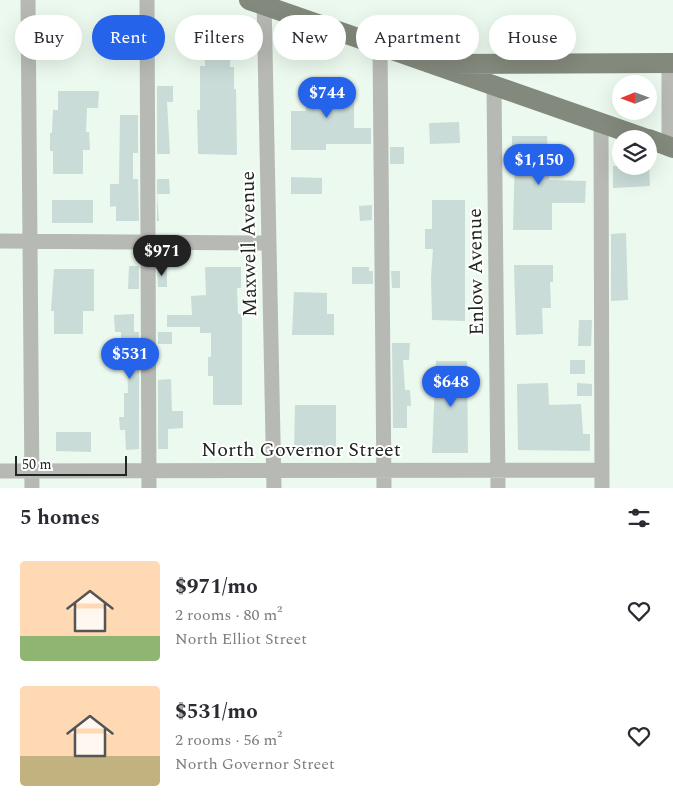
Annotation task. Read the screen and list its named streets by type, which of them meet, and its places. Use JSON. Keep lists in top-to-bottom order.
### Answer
{
  "streets": {
    "street": ["Maxwell Avenue", "Enlow Avenue", "North Governor Street"]
  },
  "crossings": [
    ["Maxwell Avenue", "North Governor Street"],
    ["Enlow Avenue", "North Governor Street"]
  ],
  "scale_bar": "50 m",
  "north": "left",
  "page": {
    "chip": [
      "Buy",
      "Rent",
      "Filters",
      "New",
      "Apartment",
      "House"
    ],
    "price": [
      "$744",
      "$1,150",
      "$971",
      "$531",
      "$648"
    ],
    "scale": "50 m",
    "heading": "5 homes",
    "list": [
      {
        "name": "$971/mo",
        "note": "2 rooms · 80 m² · North Elliot Street"
      },
      {
        "name": "$531/mo",
        "note": "2 rooms · 56 m² · North Governor Street"
      }
    ]
  }
}
